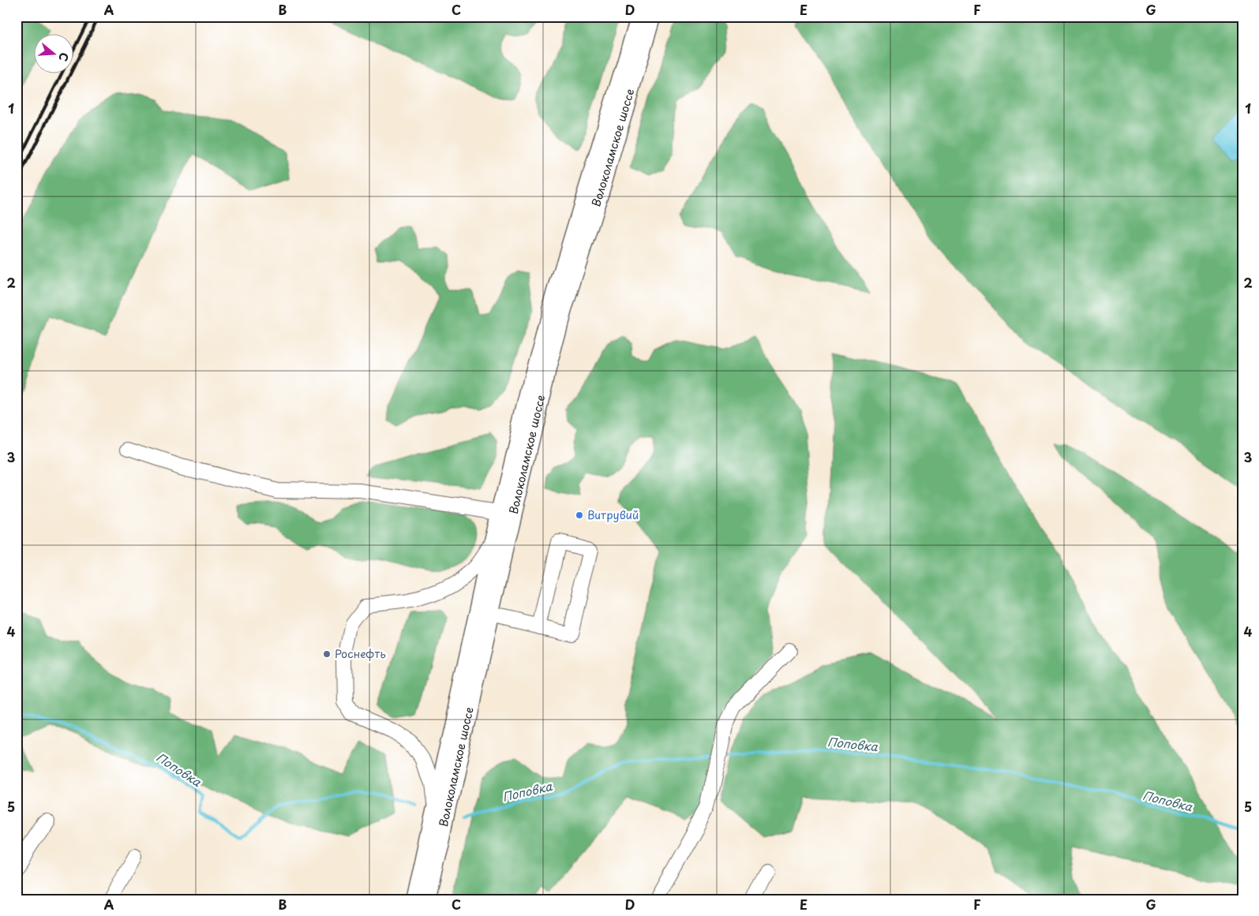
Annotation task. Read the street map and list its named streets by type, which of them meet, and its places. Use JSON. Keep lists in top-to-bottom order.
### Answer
{
  "streets": {
    "main road": ["Волоколамское шоссе"]
  },
  "water": ["Поповка"],
  "places": ["Витрувий", "Роснефть"],
  "north": "right",
  "grid": {
    "columns": [
      "A",
      "B",
      "C",
      "D",
      "E",
      "F",
      "G"
    ],
    "rows": [
      "1",
      "2",
      "3",
      "4",
      "5"
    ]
  }
}
